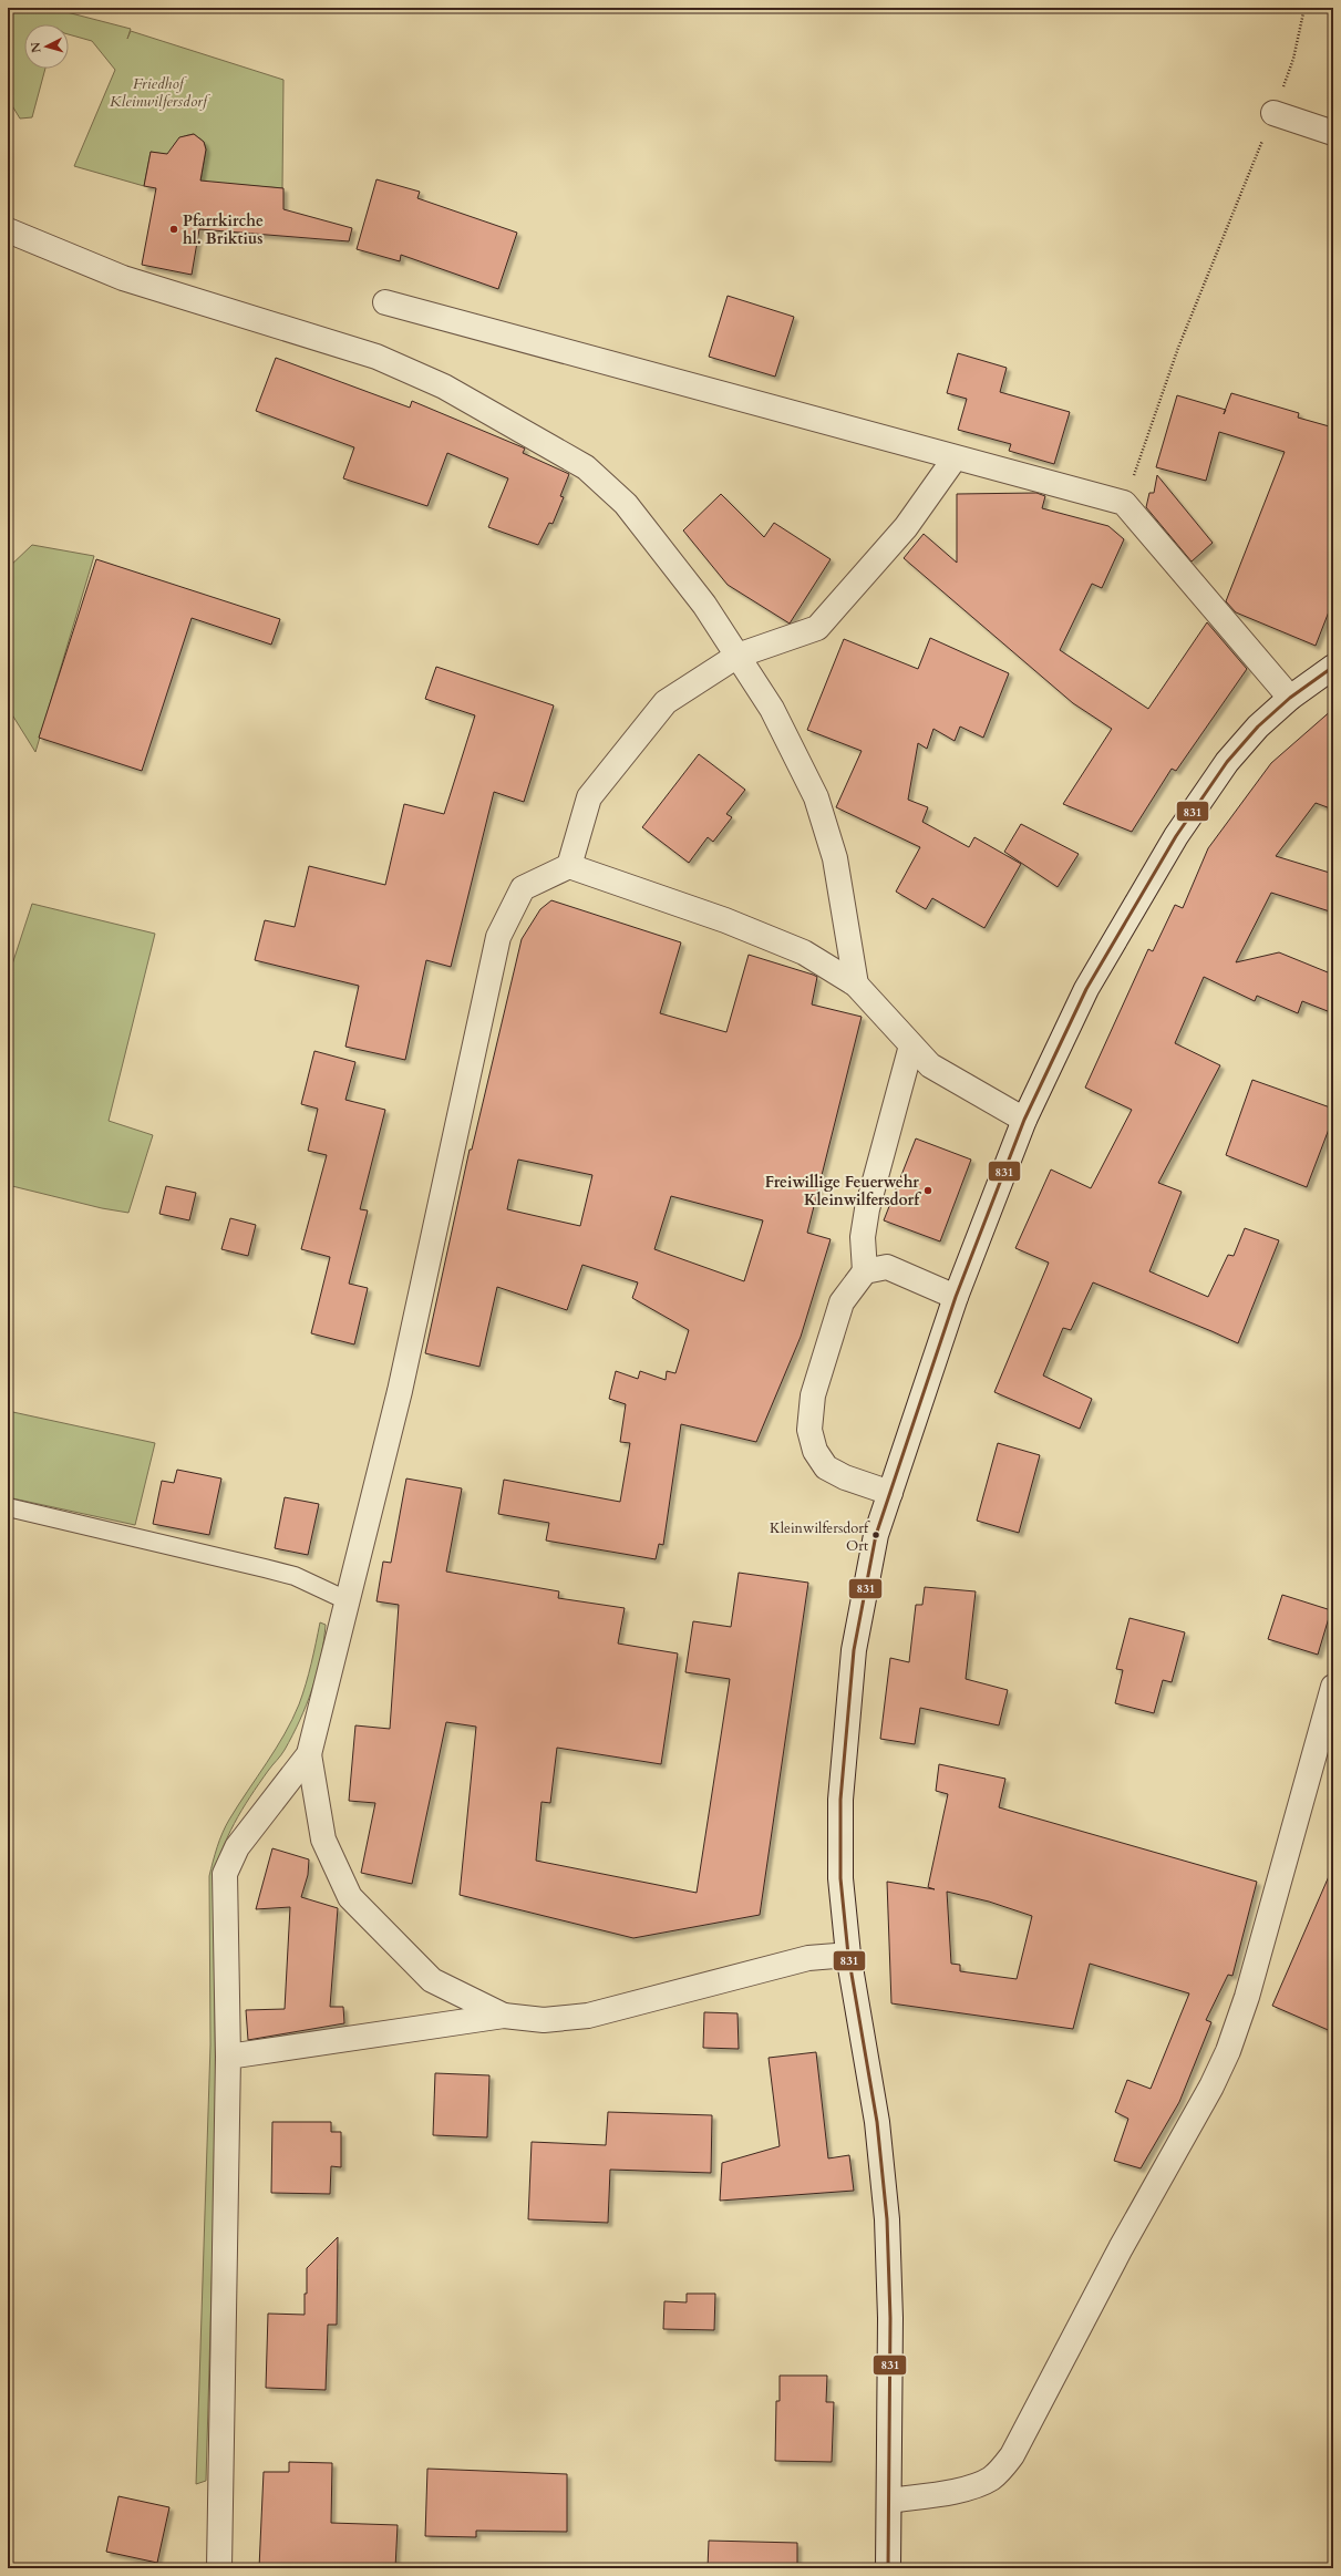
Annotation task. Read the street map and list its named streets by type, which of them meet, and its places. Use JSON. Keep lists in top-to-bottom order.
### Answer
{
  "parks": ["Friedhof Kleinwilfersdorf"],
  "places": ["Pfarrkirche hl. Briktius", "Freiwillige Feuerwehr Kleinwilfersdorf", "Kleinwilfersdorf Ort"],
  "lines": ["transit line 831"],
  "north": "left"
}
